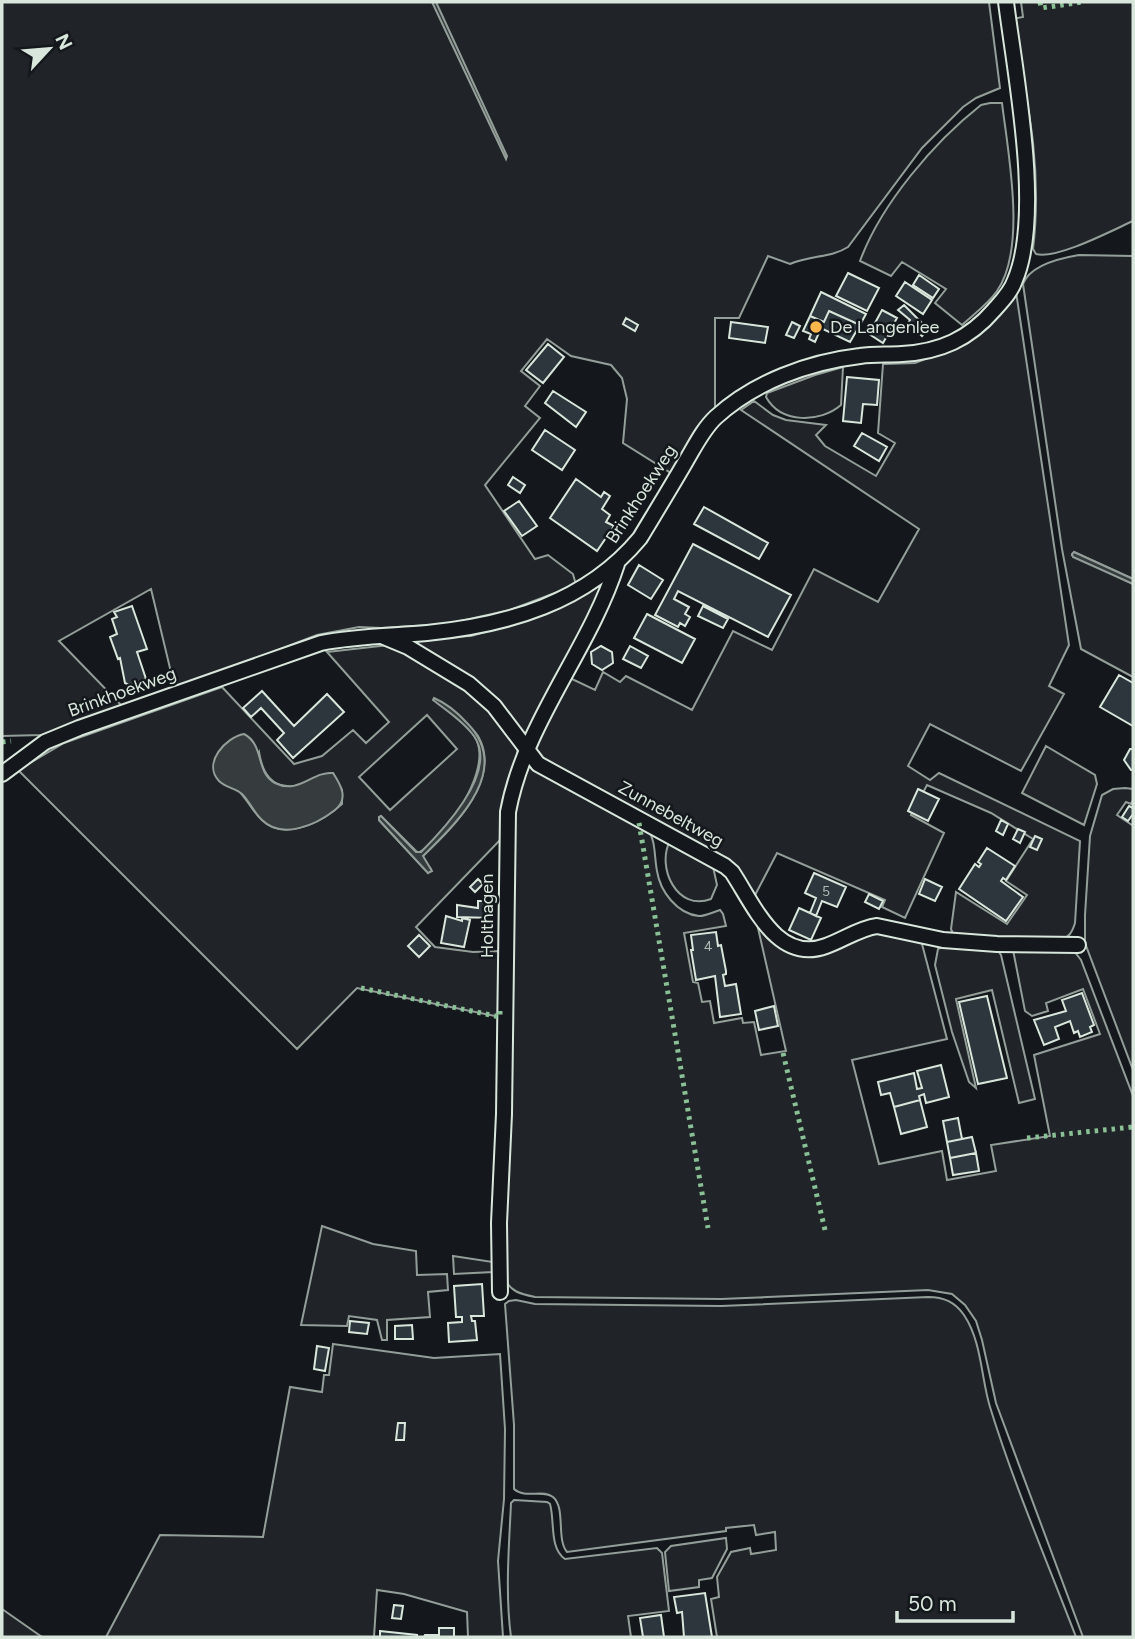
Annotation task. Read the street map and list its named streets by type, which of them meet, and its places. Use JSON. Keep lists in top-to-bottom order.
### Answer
{
  "streets": {
    "street": ["Brinkhoekweg", "Zunnebeltweg", "Holthagen"]
  },
  "crossings": [
    ["Brinkhoekweg", "Zunnebeltweg"],
    ["Brinkhoekweg", "Holthagen"],
    ["Zunnebeltweg", "Holthagen"]
  ],
  "places": ["De Langenlee"],
  "house_numbers": ["5", "4"],
  "scale_bar": "50 m",
  "north": "top right"
}
